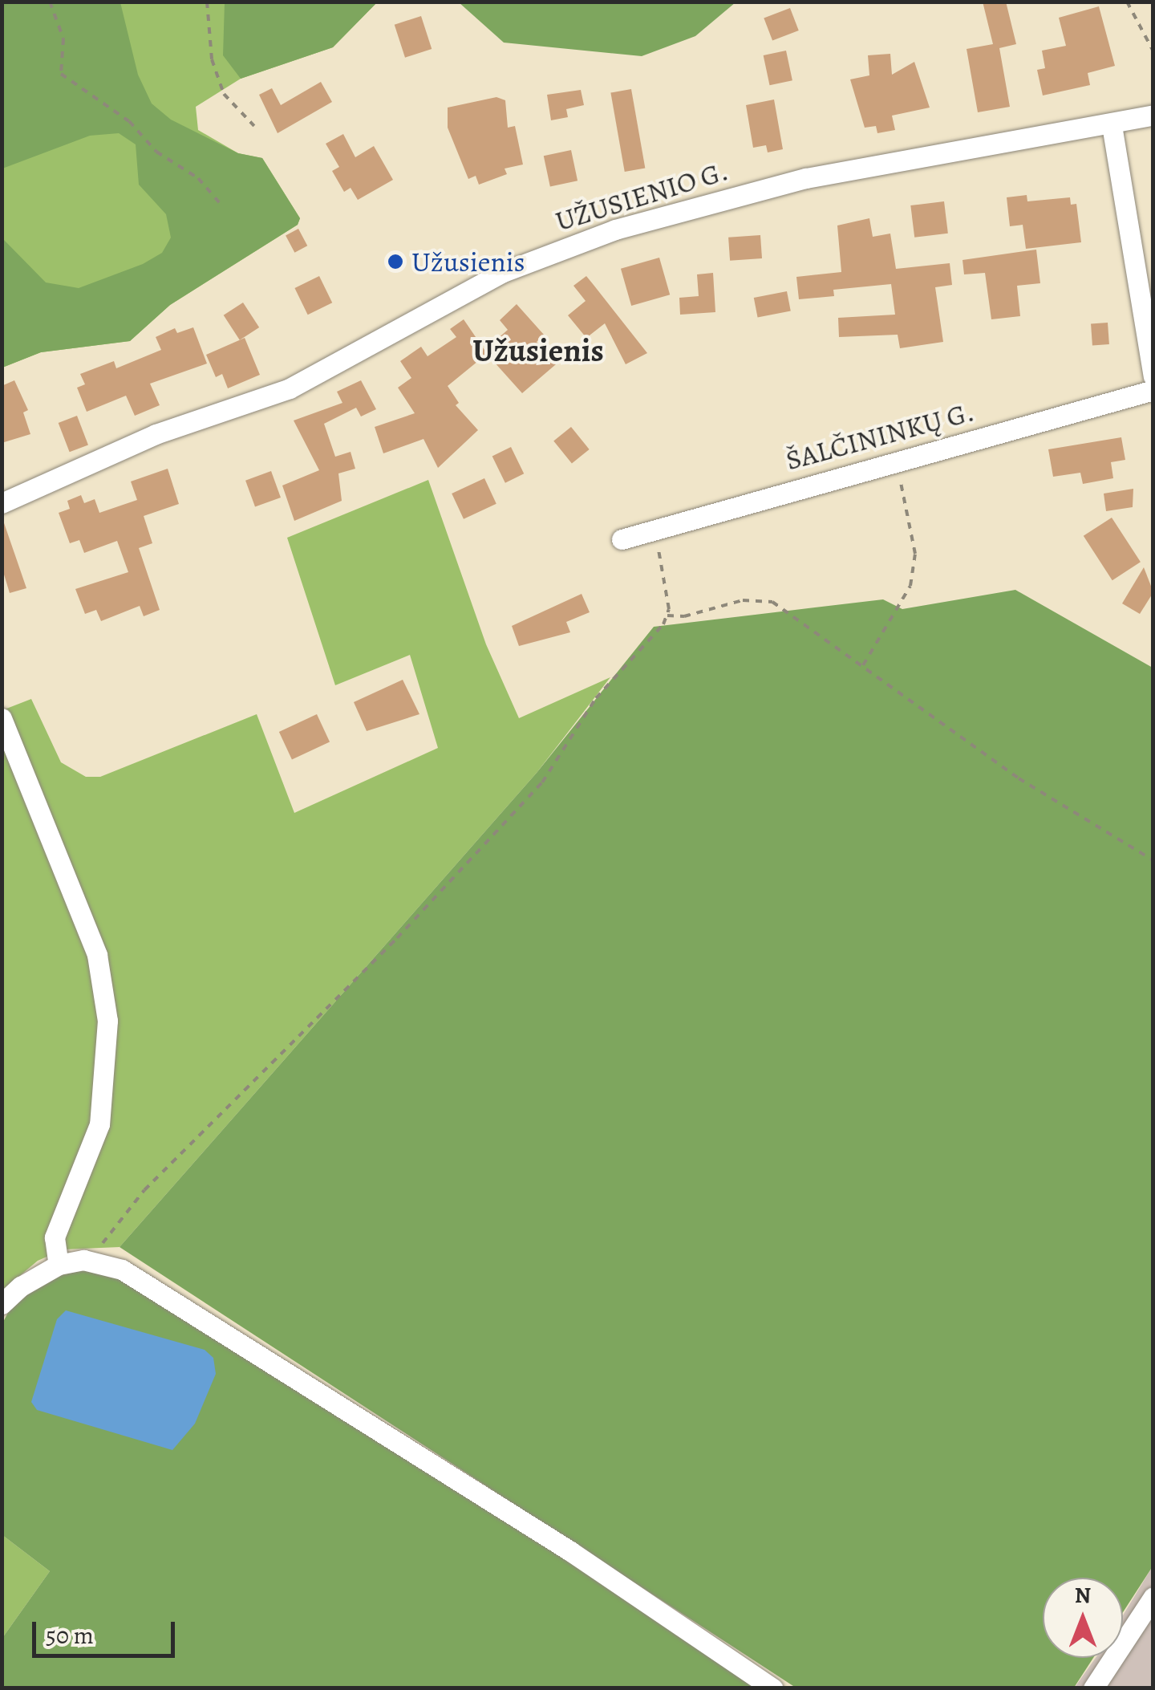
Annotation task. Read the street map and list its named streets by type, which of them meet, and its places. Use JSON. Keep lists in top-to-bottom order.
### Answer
{
  "streets": {
    "street": ["UŽUSIENIO G.", "ŠALČININKŲ G."]
  },
  "districts": ["Užusienis"],
  "places": ["Užusienis"],
  "scale_bar": "50 m",
  "north": "top"
}
